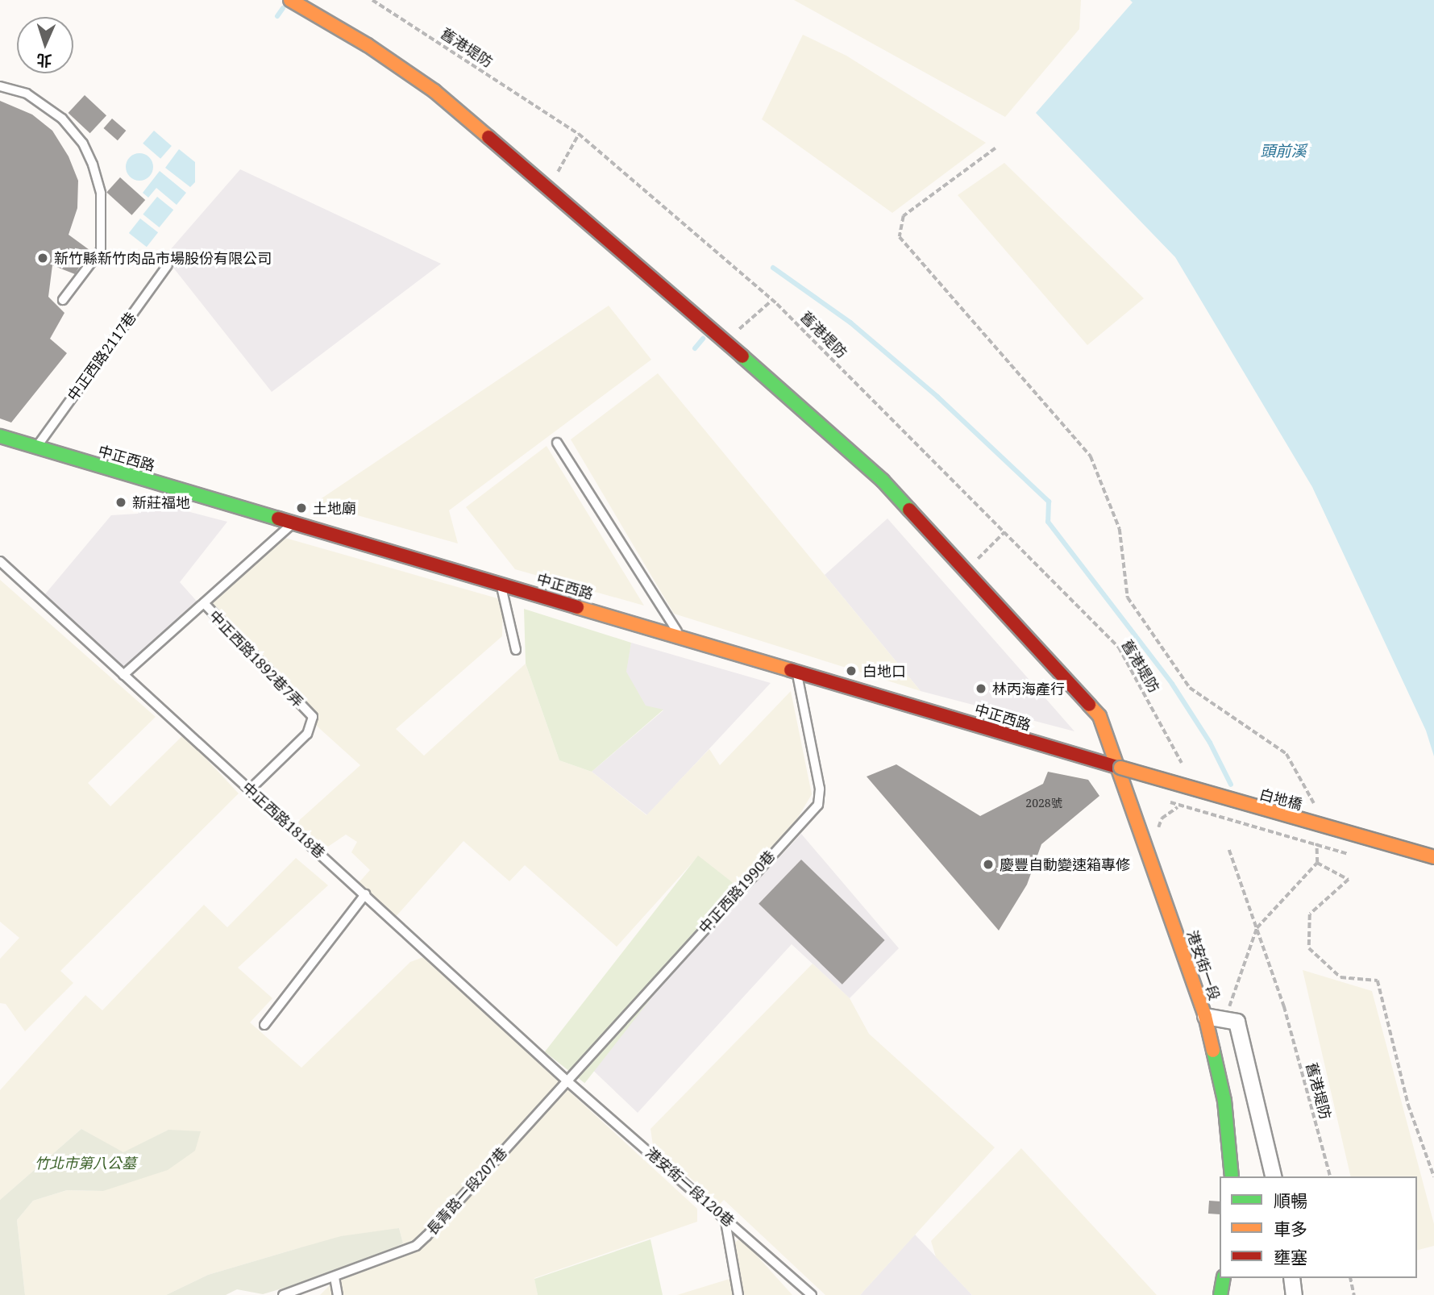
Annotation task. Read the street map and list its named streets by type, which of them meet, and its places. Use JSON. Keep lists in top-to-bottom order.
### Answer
{
  "streets": {
    "street": ["中正西路", "白地橋", "港安街一段"],
    "lane": [
      "中正西路2117巷",
      "中正西路1892巷7弄",
      "中正西路1818巷",
      "中正西路1990巷",
      "港安街一段120巷",
      "長青路一段207巷"
    ],
    "path": ["舊港堤防"]
  },
  "crossings": [
    ["中正西路2117巷", "中正西路"],
    ["中正西路", "白地橋"],
    ["中正西路", "中正西路1990巷"],
    ["中正西路", "港安街一段"],
    ["中正西路1892巷7弄", "中正西路1818巷"],
    ["白地橋", "港安街一段"],
    ["中正西路1818巷", "中正西路1990巷"],
    ["中正西路1818巷", "港安街一段120巷"],
    ["中正西路1818巷", "長青路一段207巷"],
    ["中正西路1990巷", "港安街一段120巷"],
    ["中正西路1990巷", "長青路一段207巷"],
    ["港安街一段120巷", "長青路一段207巷"]
  ],
  "water": ["頭前溪"],
  "parks": ["竹北市第八公墓"],
  "places": [
    "新竹縣新竹肉品市場股份有限公司",
    "新莊福地",
    "土地廟",
    "白地口",
    "林丙海產行",
    "慶豐自動變速箱專修"
  ],
  "house_numbers": ["2028號"],
  "legend": ["順暢", "車多", "壅塞"],
  "north": "bottom"
}
